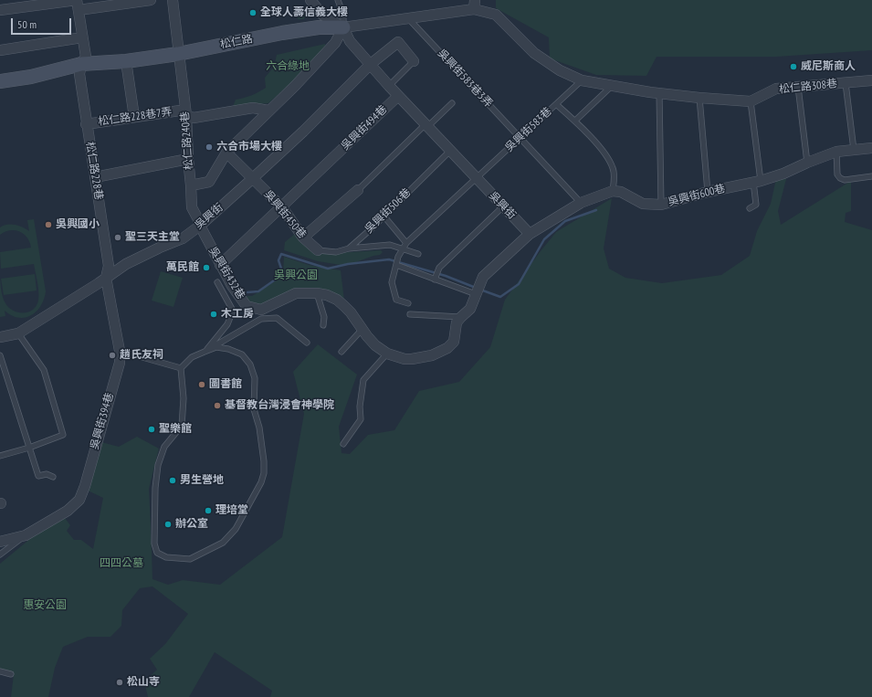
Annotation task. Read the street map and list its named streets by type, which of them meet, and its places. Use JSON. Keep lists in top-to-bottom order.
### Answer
{
  "streets": {
    "street": [
      "松仁路",
      "松仁路308巷",
      "松仁路228巷7弄",
      "吳興街494巷",
      "松仁路240巷",
      "松仁路228巷",
      "吳興街600巷",
      "吳興街",
      "吳興街450巷",
      "吳興街432巷",
      "吳興街394巷"
    ],
    "lane": ["吳興街583巷3弄", "吳興街583巷", "吳興街506巷"]
  },
  "crossings": [
    ["松仁路", "吳興街583巷3弄"],
    ["松仁路", "松仁路308巷"],
    ["松仁路", "松仁路240巷"],
    ["松仁路", "松仁路228巷"],
    ["松仁路", "吳興街"],
    ["吳興街583巷3弄", "吳興街583巷"],
    ["松仁路308巷", "吳興街583巷"],
    ["松仁路228巷7弄", "松仁路240巷"],
    ["松仁路228巷7弄", "松仁路228巷"],
    ["吳興街494巷", "吳興街"],
    ["吳興街494巷", "吳興街450巷"],
    ["吳興街494巷", "吳興街432巷"],
    ["吳興街583巷", "吳興街"],
    ["松仁路240巷", "吳興街"],
    ["松仁路240巷", "吳興街432巷"],
    ["松仁路228巷", "吳興街"],
    ["松仁路228巷", "吳興街394巷"],
    ["吳興街", "吳興街506巷"],
    ["吳興街", "吳興街450巷"],
    ["吳興街", "吳興街432巷"],
    ["吳興街", "吳興街394巷"]
  ],
  "parks": [
    "六合綠地",
    "吳興公園",
    "四四公墓",
    "惠安公園"
  ],
  "places": [
    "全球人壽信義大樓",
    "威尼斯商人",
    "六合市場大樓",
    "吳興國小",
    "聖三天主堂",
    "萬民館",
    "木工房",
    "趙氏友祠",
    "圖書館",
    "基督教台灣浸會神學院",
    "聖樂館",
    "男生營地",
    "理培堂",
    "辦公室",
    "松山寺"
  ],
  "scale_bar": "50 m"
}
